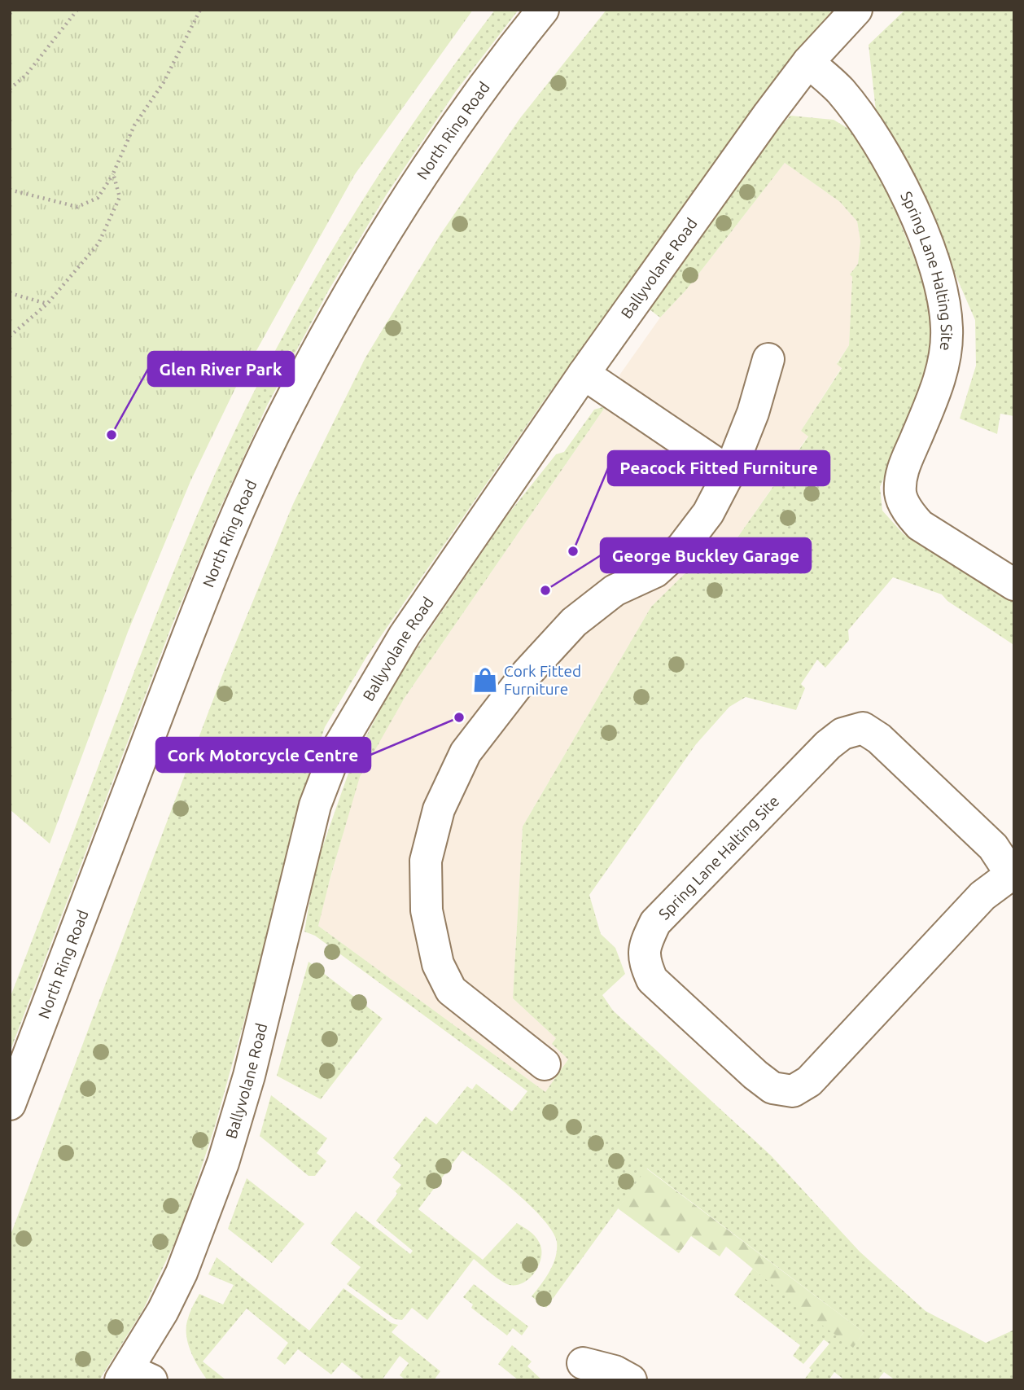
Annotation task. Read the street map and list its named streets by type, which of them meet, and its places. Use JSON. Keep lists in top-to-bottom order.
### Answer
{
  "streets": {
    "street": ["North Ring Road", "Ballyvolane Road", "Spring Lane Halting Site"]
  },
  "crossings": [
    ["Ballyvolane Road", "Spring Lane Halting Site"]
  ],
  "places": {
    "other": [
      "Glen River Park",
      "Peacock Fitted Furniture",
      "George Buckley Garage",
      "Cork Motorcycle Centre"
    ],
    "shop": ["Cork Fitted Furniture"]
  }
}
